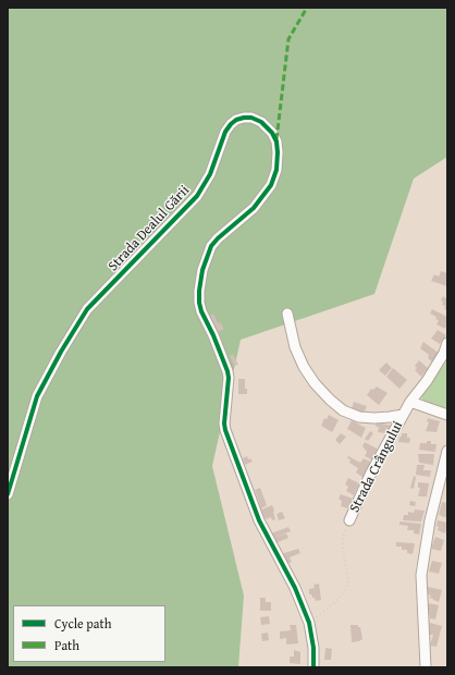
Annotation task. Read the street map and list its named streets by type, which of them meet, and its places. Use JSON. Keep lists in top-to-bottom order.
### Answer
{
  "streets": {
    "street": ["Strada Dealul Gării", "Strada Crângului"]
  },
  "legend": ["Cycle path", "Path"]
}
